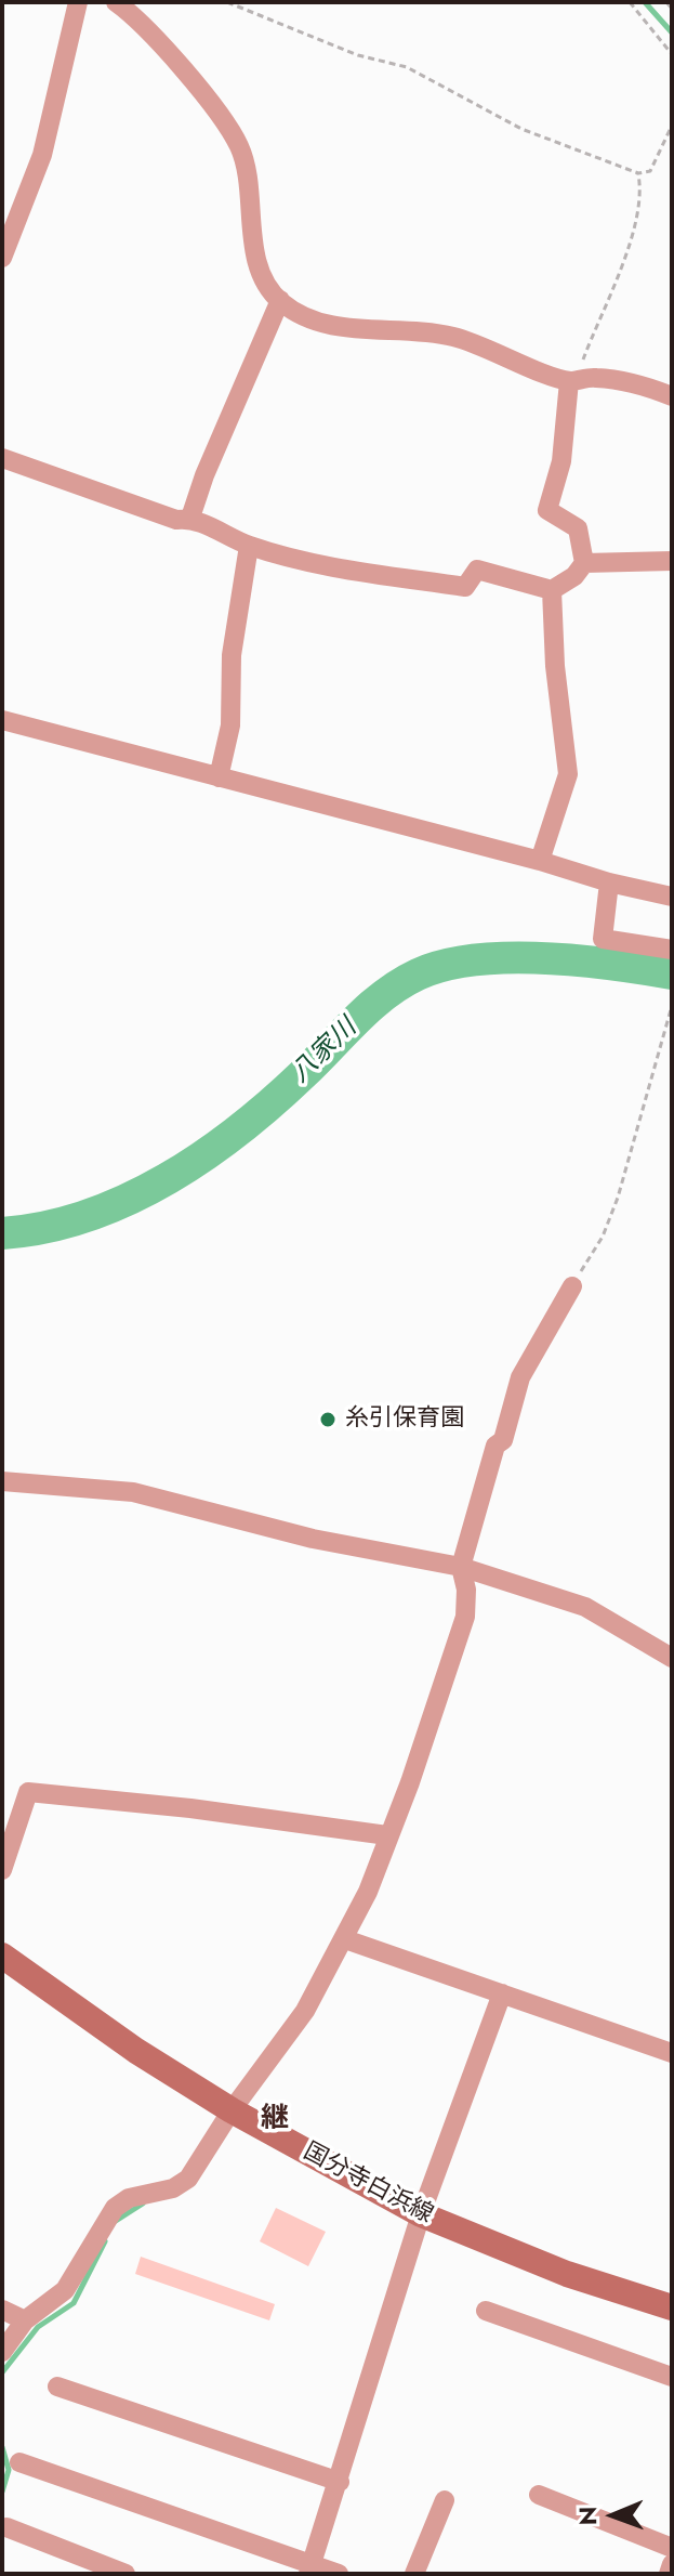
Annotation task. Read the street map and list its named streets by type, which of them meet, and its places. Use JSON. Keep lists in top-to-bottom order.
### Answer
{
  "streets": {
    "main road": ["国分寺白浜線"]
  },
  "districts": ["継"],
  "water": ["八家川"],
  "places": ["糸引保育園"],
  "north": "left"
}
